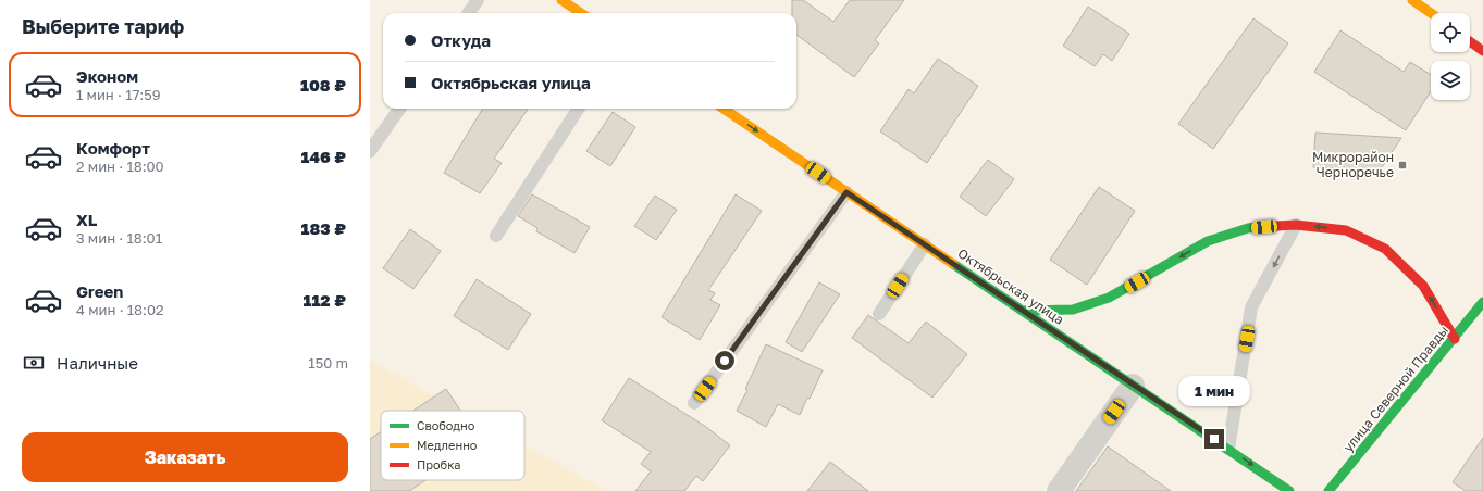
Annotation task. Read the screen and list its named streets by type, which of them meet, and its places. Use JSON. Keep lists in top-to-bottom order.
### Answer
{
  "streets": {
    "main road": ["Октябрьская улица", "улица Северной Правды"]
  },
  "places": {
    "transit": ["Микрорайон Черноречье"]
  },
  "legend": ["Свободно", "Медленно", "Пробка"],
  "page": {
    "heading": "Выберите тариф",
    "banner": ["Откуда", "Октябрьская улица"],
    "list": [
      {
        "name": "Эконом",
        "note": "1 мин · 17:59",
        "value": "108 ₽"
      },
      {
        "name": "Комфорт",
        "note": "2 мин · 18:00",
        "value": "146 ₽"
      },
      {
        "name": "XL",
        "note": "3 мин · 18:01",
        "value": "183 ₽"
      },
      {
        "name": "Green",
        "note": "4 мин · 18:02",
        "value": "112 ₽"
      }
    ],
    "pay": ["Наличные", "150 m"],
    "bubble": "1 мин",
    "buttons": "Заказать"
  }
}
